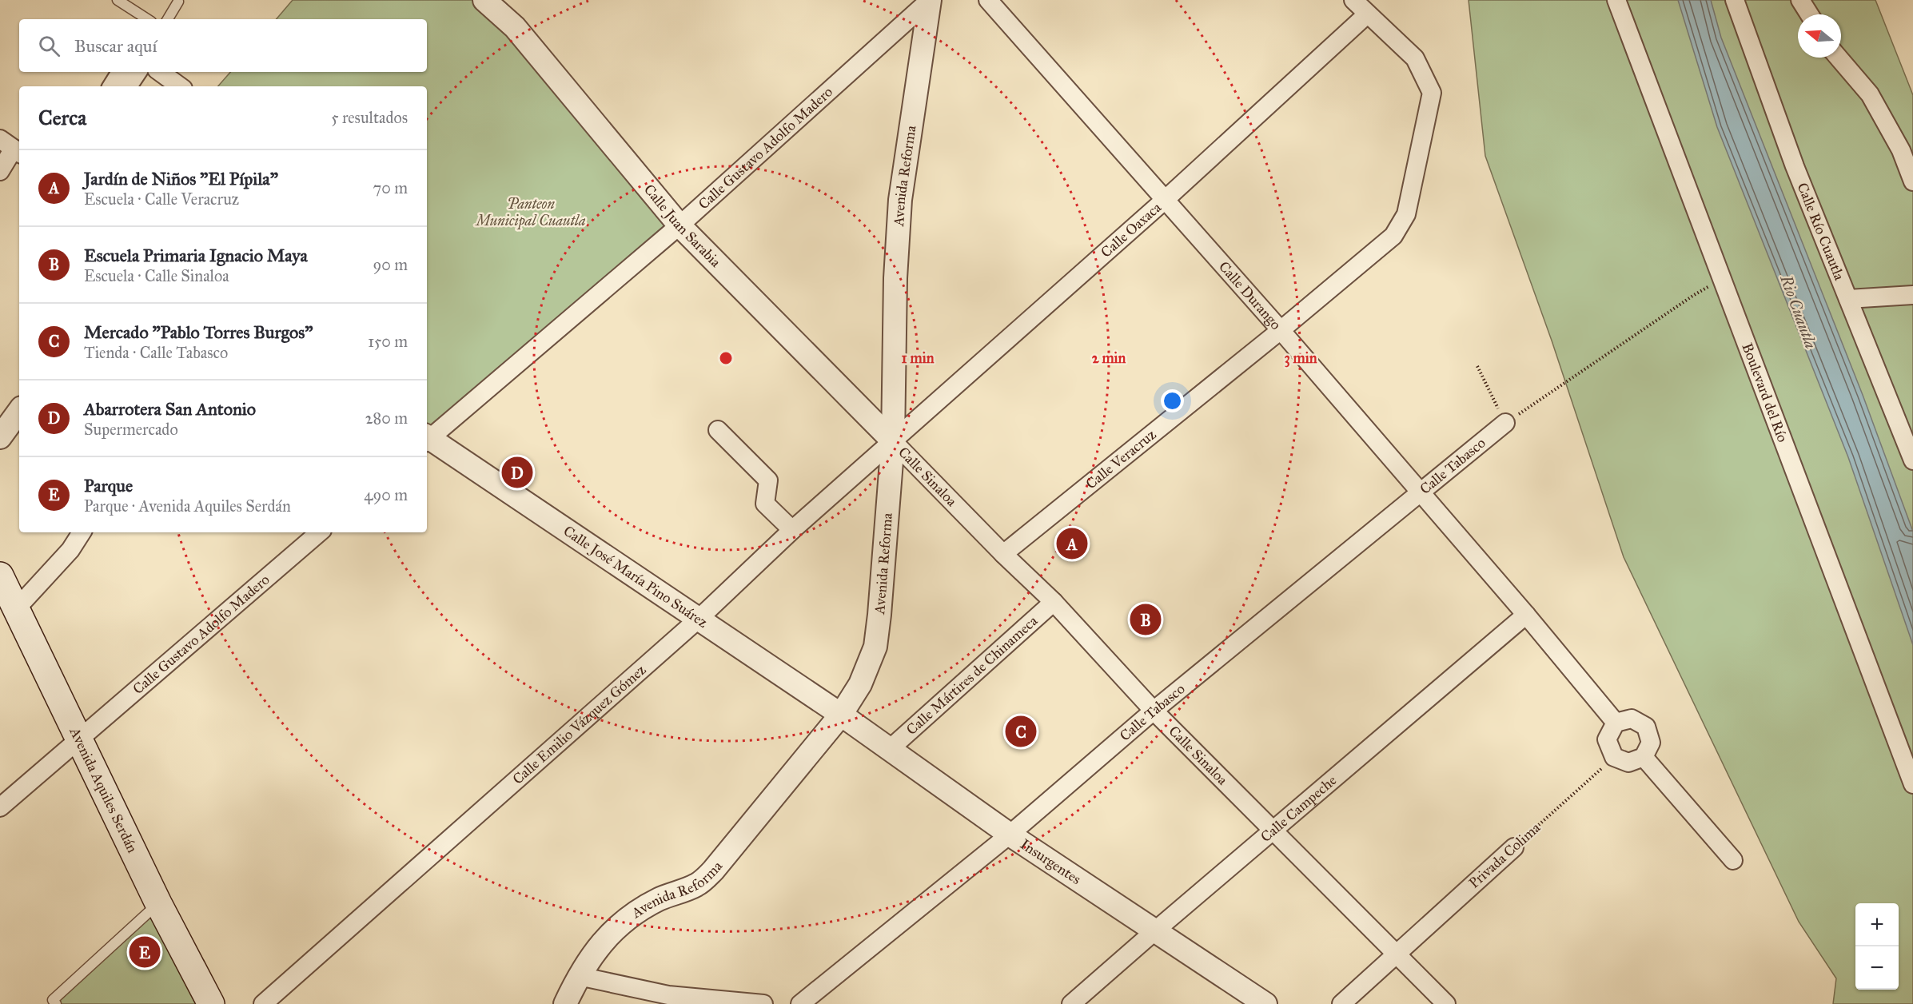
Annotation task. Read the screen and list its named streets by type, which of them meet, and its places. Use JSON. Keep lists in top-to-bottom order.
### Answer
{
  "streets": {
    "main road": ["Avenida Aquiles Serdán"],
    "street": [
      "Calle Gustavo Adolfo Madero",
      "Avenida Reforma",
      "Calle Juan Sarabia",
      "Calle Oaxaca",
      "Calle Río Cuautla",
      "Calle Durango",
      "Boulevard del Río",
      "Calle Veracruz",
      "Calle Tabasco",
      "Calle Sinaloa",
      "Calle José María Pino Suárez",
      "Calle Mártires de Chinameca",
      "Calle Emilio Vázquez Gómez",
      "Calle Campeche",
      "Privada Colima",
      "Insurgentes"
    ]
  },
  "crossings": [
    ["Calle Gustavo Adolfo Madero", "Avenida Reforma"],
    ["Calle Gustavo Adolfo Madero", "Calle Juan Sarabia"],
    ["Calle Gustavo Adolfo Madero", "Avenida Aquiles Serdán"],
    ["Avenida Reforma", "Calle Juan Sarabia"],
    ["Avenida Reforma", "Calle Oaxaca"],
    ["Avenida Reforma", "Calle Sinaloa"],
    ["Avenida Reforma", "Calle José María Pino Suárez"],
    ["Avenida Reforma", "Calle Emilio Vázquez Gómez"],
    ["Avenida Reforma", "Insurgentes"],
    ["Calle Juan Sarabia", "Calle Oaxaca"],
    ["Calle Juan Sarabia", "Calle Sinaloa"],
    ["Calle Juan Sarabia", "Calle Emilio Vázquez Gómez"],
    ["Calle Oaxaca", "Calle Durango"],
    ["Calle Oaxaca", "Calle Veracruz"],
    ["Calle Oaxaca", "Calle Sinaloa"],
    ["Calle Oaxaca", "Calle Emilio Vázquez Gómez"],
    ["Calle Durango", "Calle Veracruz"],
    ["Calle Durango", "Calle Tabasco"],
    ["Calle Durango", "Calle Campeche"],
    ["Calle Durango", "Privada Colima"],
    ["Calle Veracruz", "Calle Sinaloa"],
    ["Calle Tabasco", "Calle Sinaloa"],
    ["Calle Tabasco", "Insurgentes"],
    ["Calle Sinaloa", "Calle Mártires de Chinameca"],
    ["Calle Sinaloa", "Calle Emilio Vázquez Gómez"],
    ["Calle Sinaloa", "Calle Campeche"],
    ["Calle Sinaloa", "Privada Colima"],
    ["Calle José María Pino Suárez", "Calle Emilio Vázquez Gómez"],
    ["Calle José María Pino Suárez", "Insurgentes"],
    ["Calle Mártires de Chinameca", "Insurgentes"],
    ["Calle Campeche", "Insurgentes"]
  ],
  "water": ["Rio Cuautla"],
  "parks": ["Panteon Municipal Cuautla"],
  "north": "left",
  "page": {
    "search": "Buscar aquí",
    "heading": ["Cerca", "5 resultados"],
    "list": [
      {
        "mark": "A",
        "name": "Jardín de Niños \"El Pípila\"",
        "note": "Escuela · Calle Veracruz",
        "value": "70 m"
      },
      {
        "mark": "B",
        "name": "Escuela Primaria Ignacio Maya",
        "note": "Escuela · Calle Sinaloa",
        "value": "90 m"
      },
      {
        "mark": "C",
        "name": "Mercado \"Pablo Torres Burgos\"",
        "note": "Tienda · Calle Tabasco",
        "value": "150 m"
      },
      {
        "mark": "D",
        "name": "Abarrotera San Antonio",
        "note": "Supermercado",
        "value": "280 m"
      },
      {
        "mark": "E",
        "name": "Parque",
        "note": "Parque · Avenida Aquiles Serdán",
        "value": "490 m"
      }
    ],
    "pins": [
      "D",
      "A",
      "B",
      "C",
      "E"
    ],
    "map_buttons": ["+", "−"]
  },
  "rings": ["1 min", "2 min", "3 min"]
}
